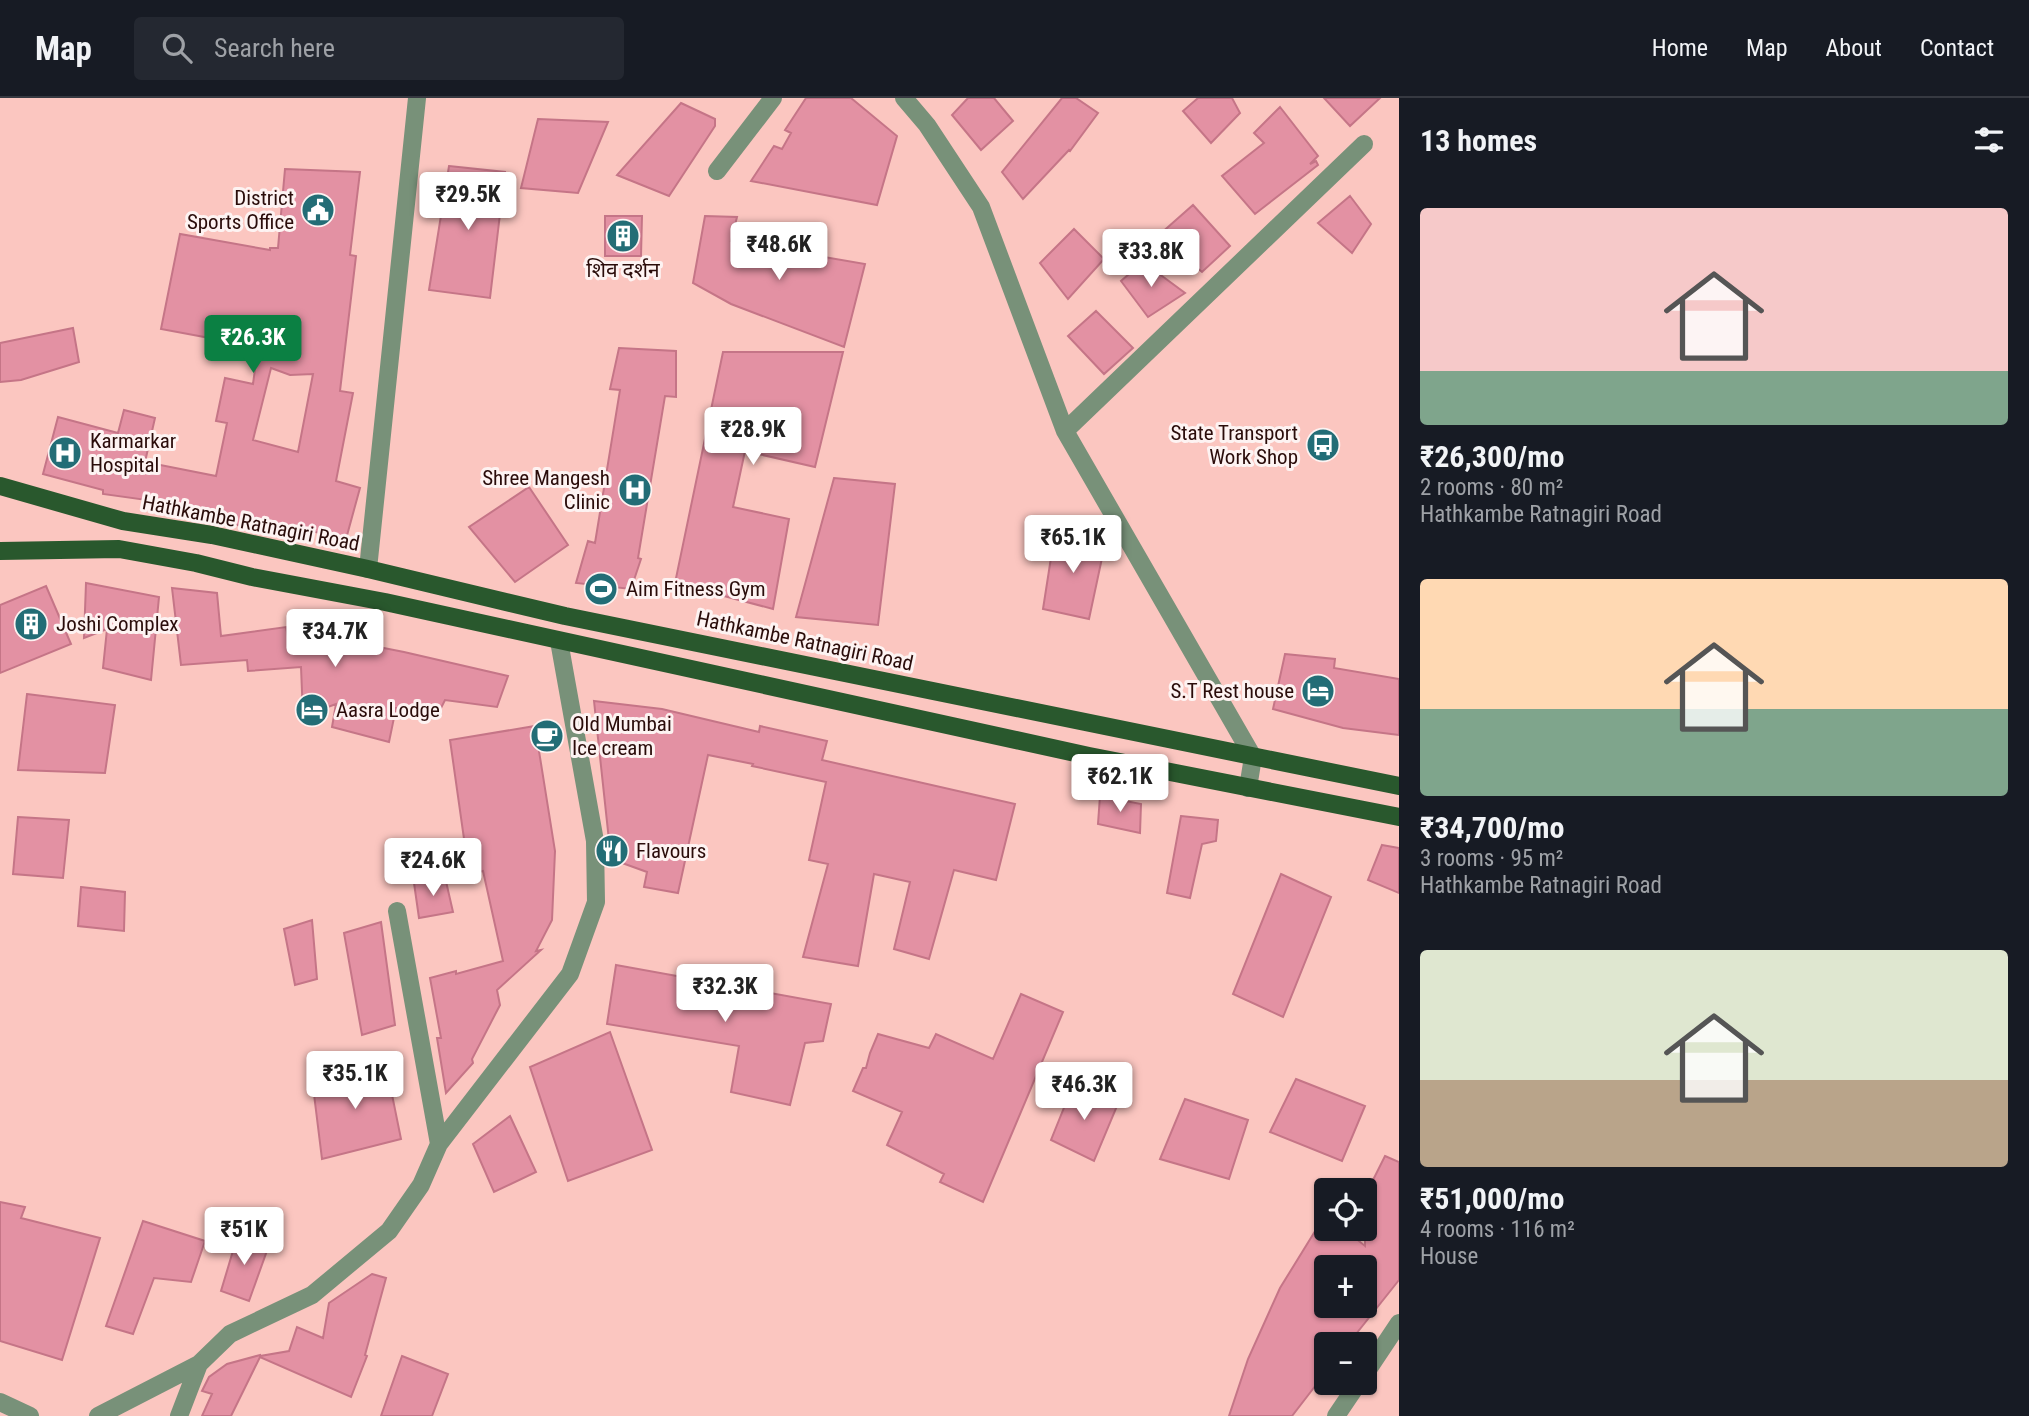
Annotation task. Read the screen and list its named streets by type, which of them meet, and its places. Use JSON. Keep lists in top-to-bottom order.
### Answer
{
  "streets": {
    "main road": ["Hathkambe Ratnagiri Road"]
  },
  "places": {
    "public building": ["District Sports Office"],
    "building": ["शिव दर्शन", "Joshi Complex"],
    "bus stop": ["State Transport Work Shop"],
    "hospital": ["Karmarkar Hospital", "Shree Mangesh Clinic"],
    "sports": ["Aim Fitness Gym"],
    "hotel": ["S.T Rest house", "Aasra Lodge"],
    "cafe": ["Old Mumbai Ice cream"],
    "restaurant": ["Flavours"]
  },
  "page": {
    "header": "Map",
    "search": "Search here",
    "nav": [
      "Home",
      "Map",
      "About",
      "Contact"
    ],
    "heading": "13 homes",
    "price": [
      "₹29.5K",
      "₹48.6K",
      "₹33.8K",
      "₹26.3K",
      "₹28.9K",
      "₹65.1K",
      "₹34.7K",
      "₹62.1K",
      "₹24.6K",
      "₹32.3K",
      "₹35.1K",
      "₹46.3K",
      "₹51K"
    ],
    "list": [
      {
        "name": "₹26,300/mo",
        "note": "2 rooms · 80 m² · Hathkambe Ratnagiri Road"
      },
      {
        "name": "₹34,700/mo",
        "note": "3 rooms · 95 m² · Hathkambe Ratnagiri Road"
      },
      {
        "name": "₹51,000/mo",
        "note": "4 rooms · 116 m² · House"
      }
    ],
    "map_buttons": ["+", "−"]
  }
}
